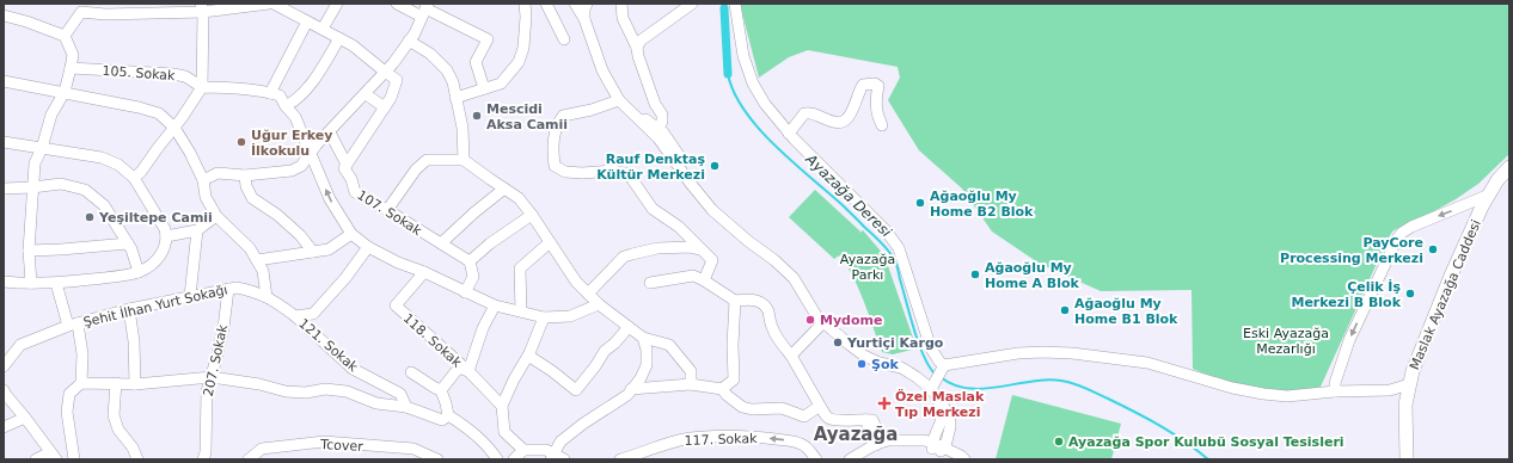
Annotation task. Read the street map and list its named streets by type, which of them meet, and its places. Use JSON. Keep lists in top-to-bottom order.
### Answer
{
  "streets": {
    "main road": ["Maslak Ayazağa Caddesi"],
    "street": [
      "105. Sokak",
      "107. Sokak",
      "Şehit İlhan Yurt Sokağı",
      "118. Sokak",
      "121. Sokak",
      "207. Sokak",
      "117. Sokak",
      "Tcover"
    ]
  },
  "crossings": [
    ["Şehit İlhan Yurt Sokağı", "121. Sokak"],
    ["Şehit İlhan Yurt Sokağı", "207. Sokak"]
  ],
  "districts": ["Ayazağa"],
  "water": ["Ayazağa Deresi"],
  "parks": ["Ayazağa Parkı", "Eski Ayazağa Mezarlığı"],
  "places": {
    "other": [
      "Mescidi Aksa Camii",
      "Uğur Erkey İlkokulu",
      "Rauf Denktaş Kültür Merkezi",
      "Ağaoğlu My Home B2 Blok",
      "Yeşiltepe Camii",
      "PayCore Processing Merkezi",
      "Ağaoğlu My Home A Blok",
      "Çelik İş Merkezi B Blok",
      "Ağaoğlu My Home B1 Blok",
      "Mydome",
      "Yurtiçi Kargo",
      "Şok",
      "Ayazağa Spor Kulubü Sosyal Tesisleri"
    ],
    "health": ["Özel Maslak Tıp Merkezi"]
  }
}
